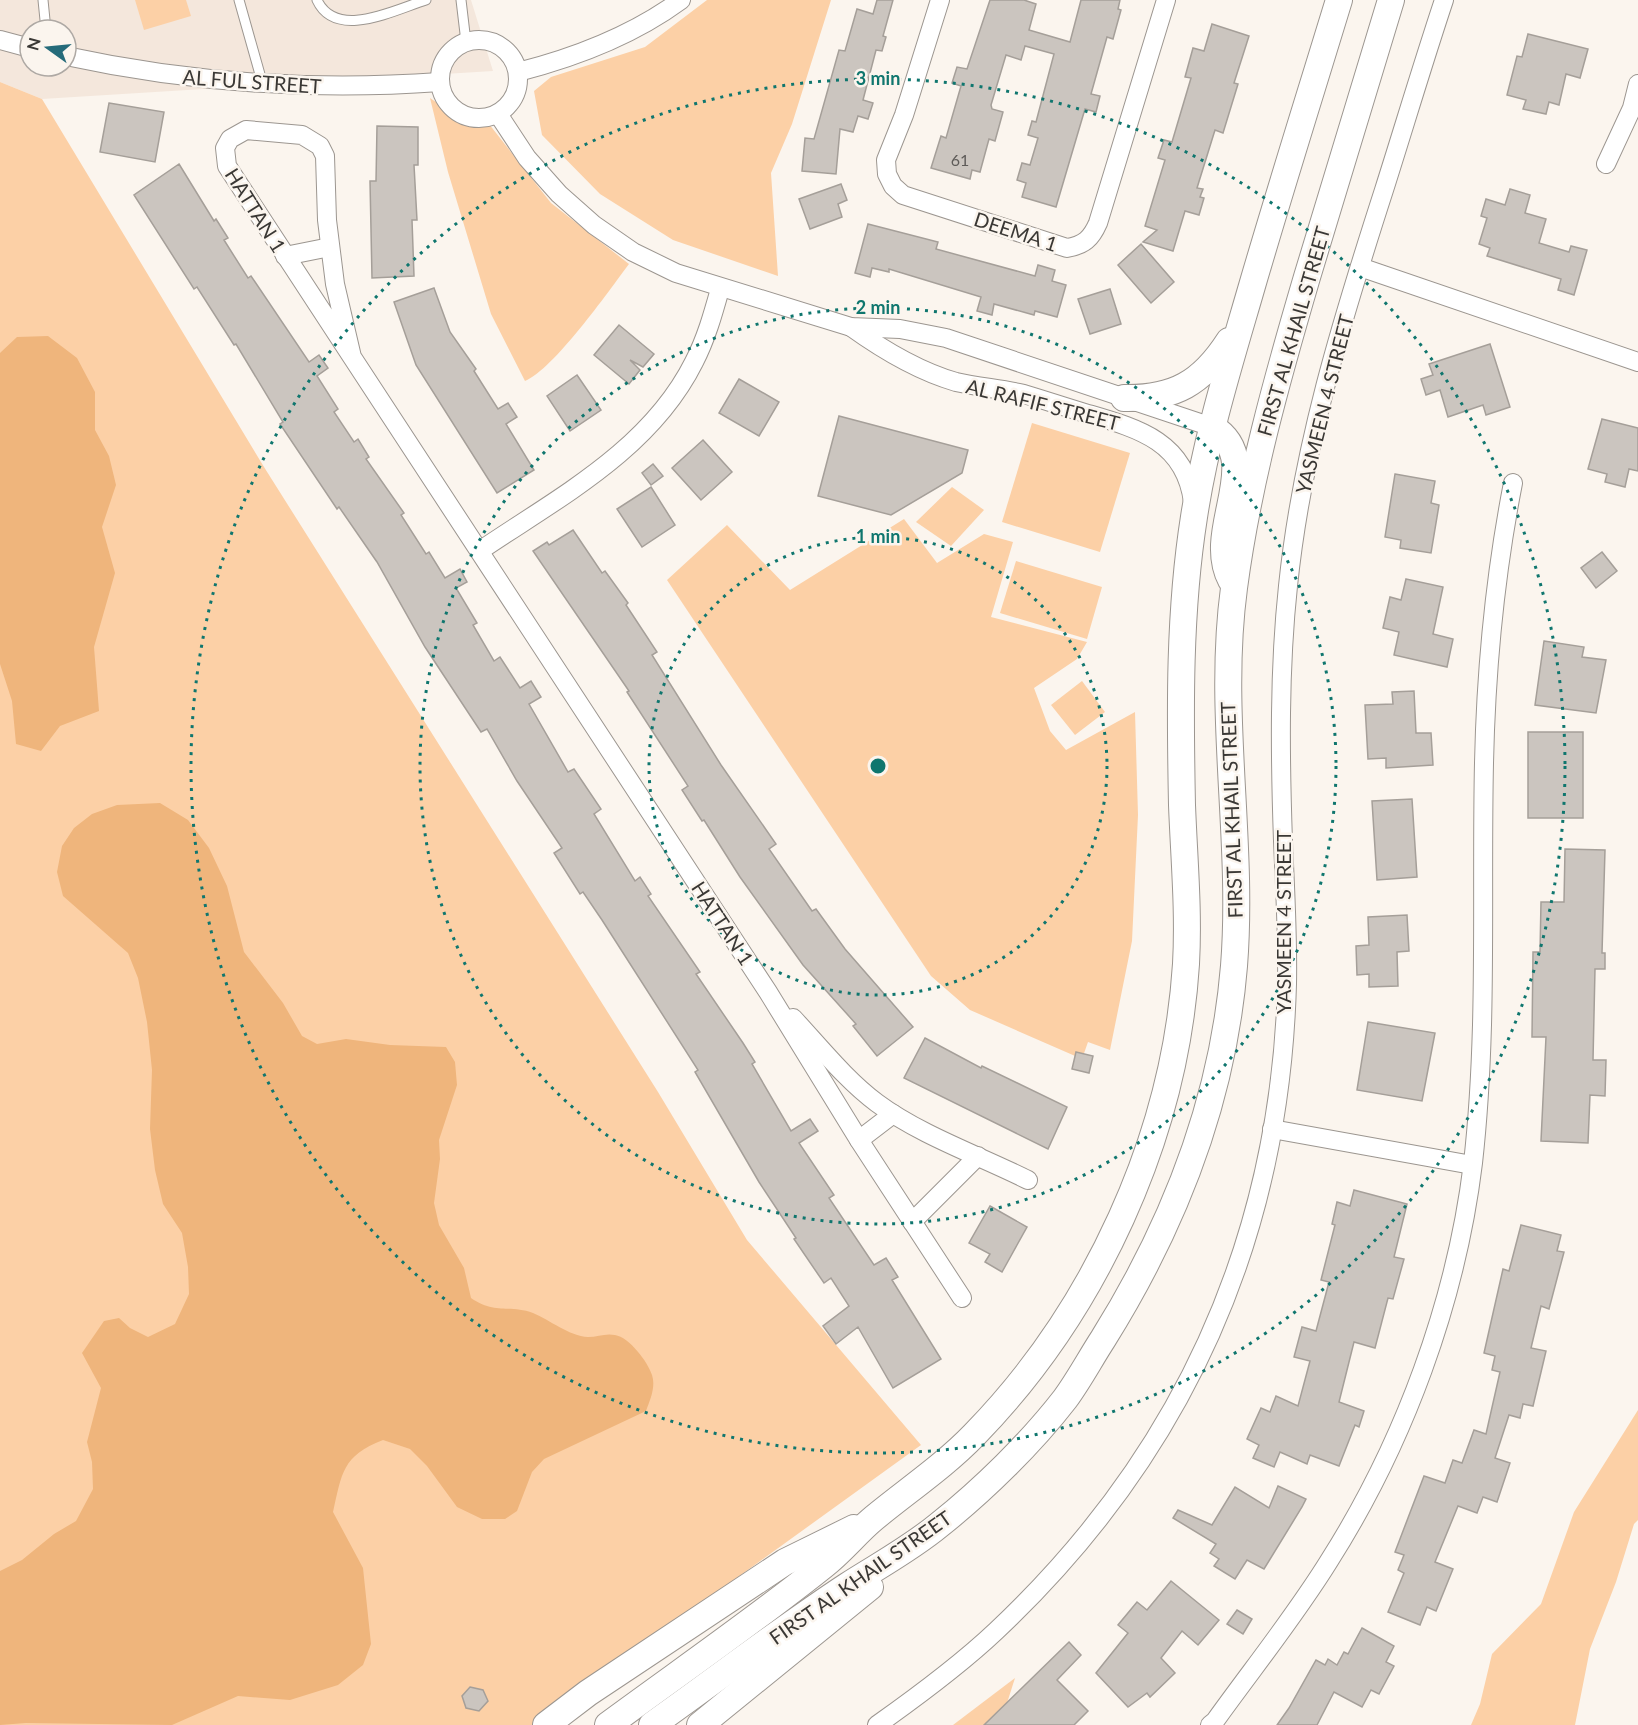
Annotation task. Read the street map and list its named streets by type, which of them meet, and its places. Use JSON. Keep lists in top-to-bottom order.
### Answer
{
  "streets": {
    "main road": ["FIRST AL KHAIL STREET"],
    "street": [
      "AL FUL STREET",
      "HATTAN 1",
      "DEEMA 1",
      "AL RAFIF STREET",
      "YASMEEN 4 STREET"
    ]
  },
  "crossings": [
    ["AL FUL STREET", "AL RAFIF STREET"],
    ["FIRST AL KHAIL STREET", "AL RAFIF STREET"]
  ],
  "house_numbers": ["61"],
  "north": "left",
  "rings": ["3 min", "2 min", "1 min"]
}
